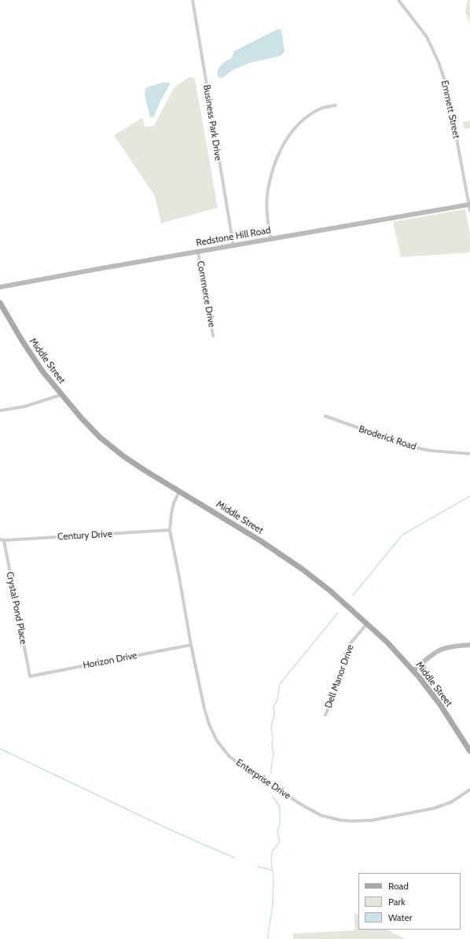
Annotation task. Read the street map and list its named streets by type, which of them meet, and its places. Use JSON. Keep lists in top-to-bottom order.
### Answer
{
  "streets": {
    "main road": ["Redstone Hill Road", "Middle Street"],
    "street": [
      "Emmett Street",
      "Business Park Drive",
      "Commerce Drive",
      "Broderick Road",
      "Century Drive",
      "Crystal Pond Place",
      "Horizon Drive",
      "Dell Manor Drive",
      "Enterprise Drive"
    ]
  },
  "crossings": [
    ["Emmett Street", "Redstone Hill Road"],
    ["Business Park Drive", "Redstone Hill Road"],
    ["Redstone Hill Road", "Commerce Drive"],
    ["Middle Street", "Dell Manor Drive"],
    ["Middle Street", "Enterprise Drive"],
    ["Century Drive", "Crystal Pond Place"],
    ["Century Drive", "Enterprise Drive"],
    ["Crystal Pond Place", "Horizon Drive"],
    ["Horizon Drive", "Enterprise Drive"]
  ],
  "legend": ["Road", "Park", "Water"]
}
